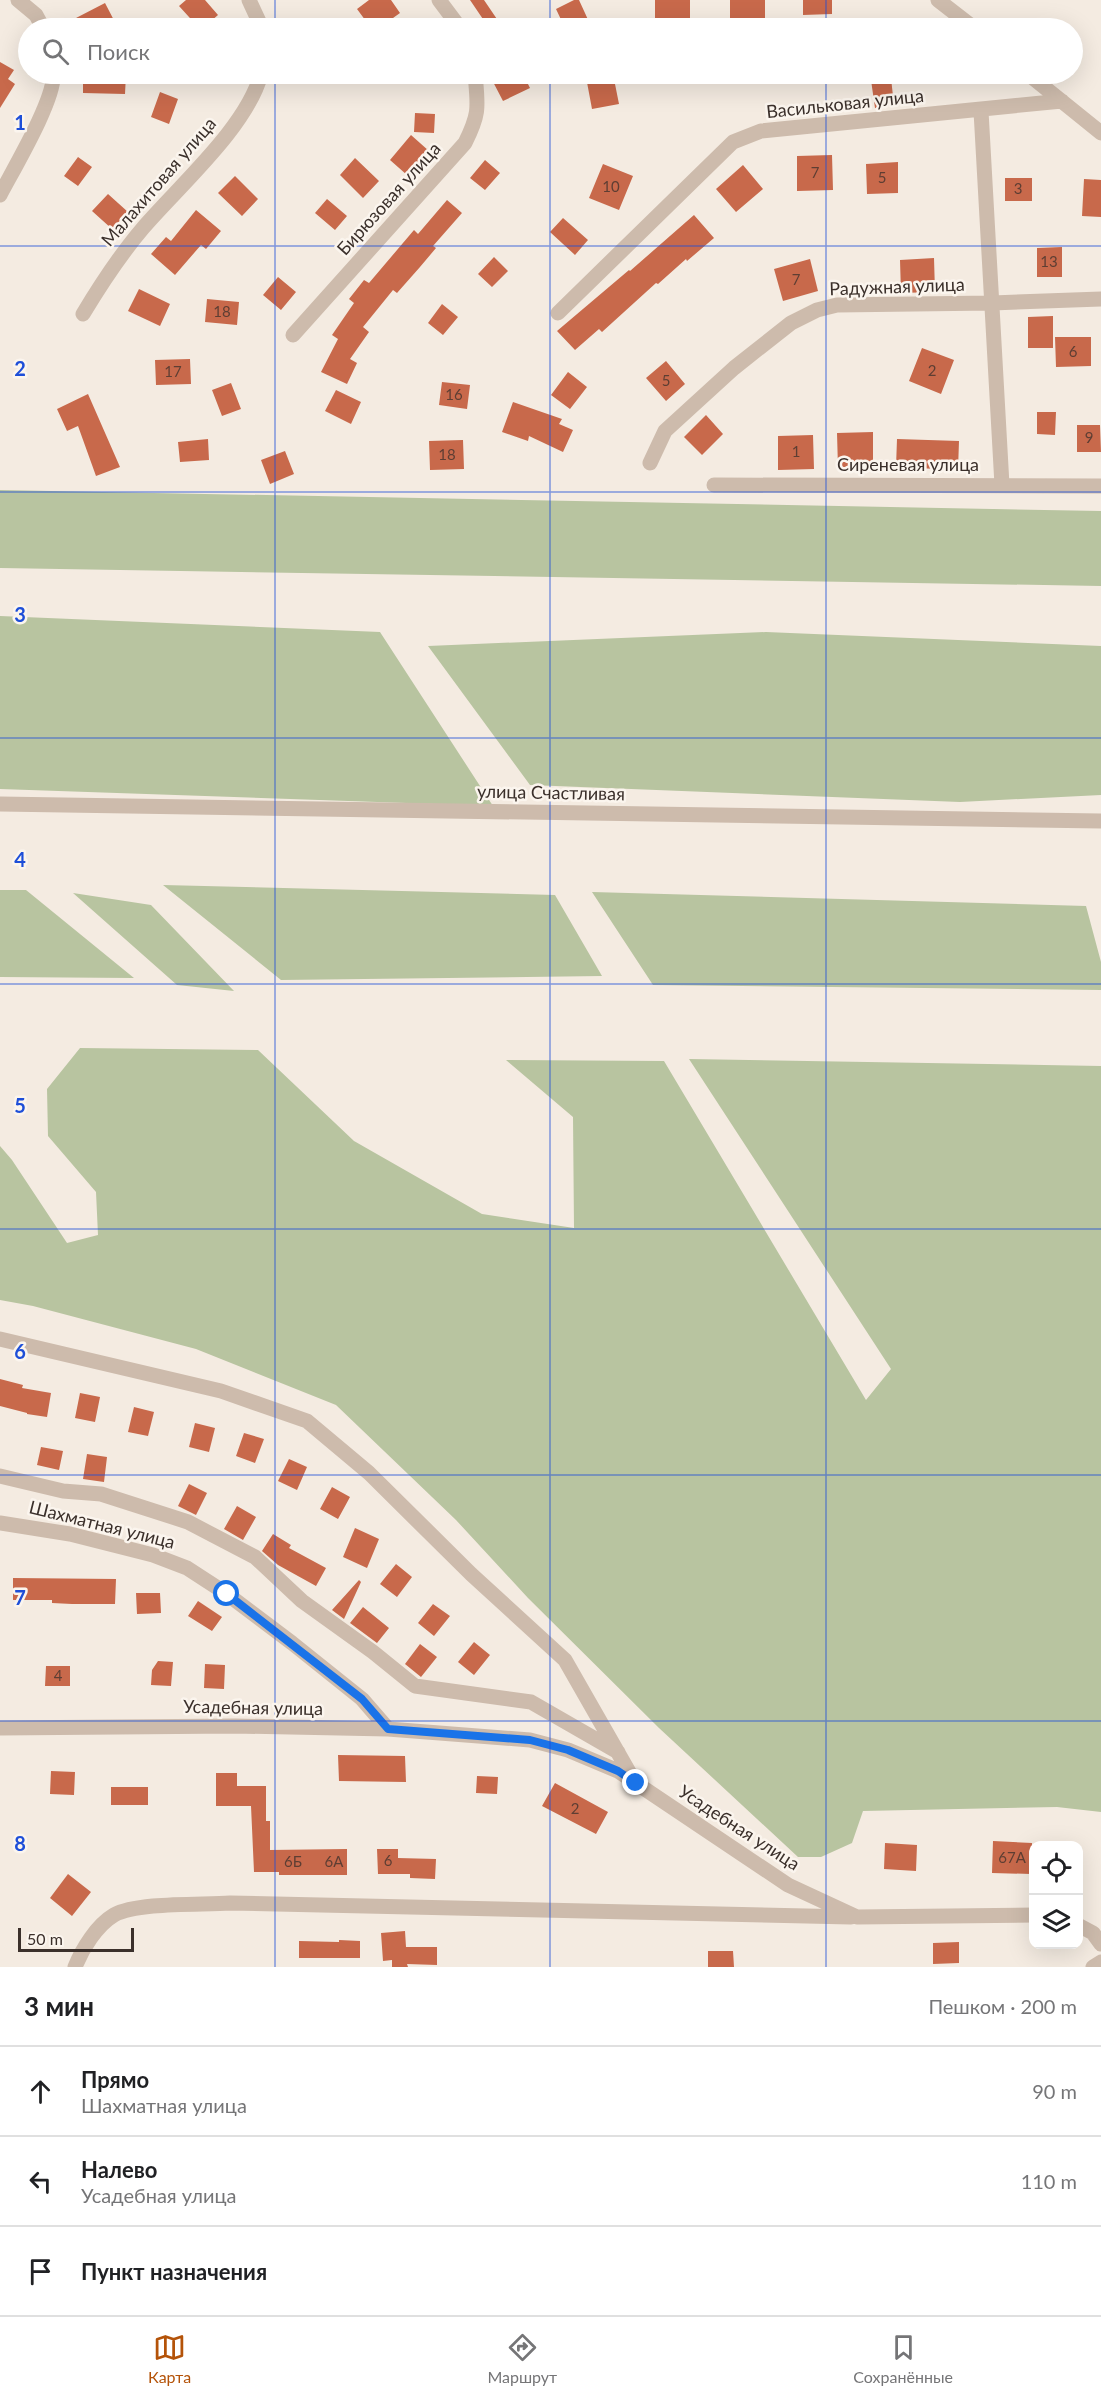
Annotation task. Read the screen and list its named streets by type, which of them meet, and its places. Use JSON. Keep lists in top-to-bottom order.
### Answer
{
  "streets": {
    "street": [
      "Васильковая улица",
      "Малахитовая улица",
      "Бирюзовая улица",
      "Радужная улица",
      "Сиреневая улица",
      "улица Счастливая",
      "Шахматная улица",
      "Усадебная улица"
    ]
  },
  "crossings": [
    ["Шахматная улица", "Усадебная улица"]
  ],
  "house_numbers": [
    "7",
    "5",
    "10",
    "3",
    "13",
    "7",
    "18",
    "6",
    "2",
    "17",
    "5",
    "16",
    "9",
    "1",
    "18",
    "4",
    "2",
    "67А",
    "6",
    "6Б",
    "6А"
  ],
  "scale_bar": "50 m",
  "page": {
    "search": "Поиск",
    "scale": "50 m",
    "heading": ["3 мин", "Пешком · 200 m"],
    "list": [
      ["Прямо", "Шахматная улица", "90 m"],
      ["Налево", "Усадебная улица", "110 m"],
      "Пункт назначения"
    ],
    "nav": ["Карта", "Маршрут", "Сохранённые"]
  },
  "grid": {
    "rows": [
      "1",
      "2",
      "3",
      "4",
      "5",
      "6",
      "7",
      "8"
    ]
  }
}
